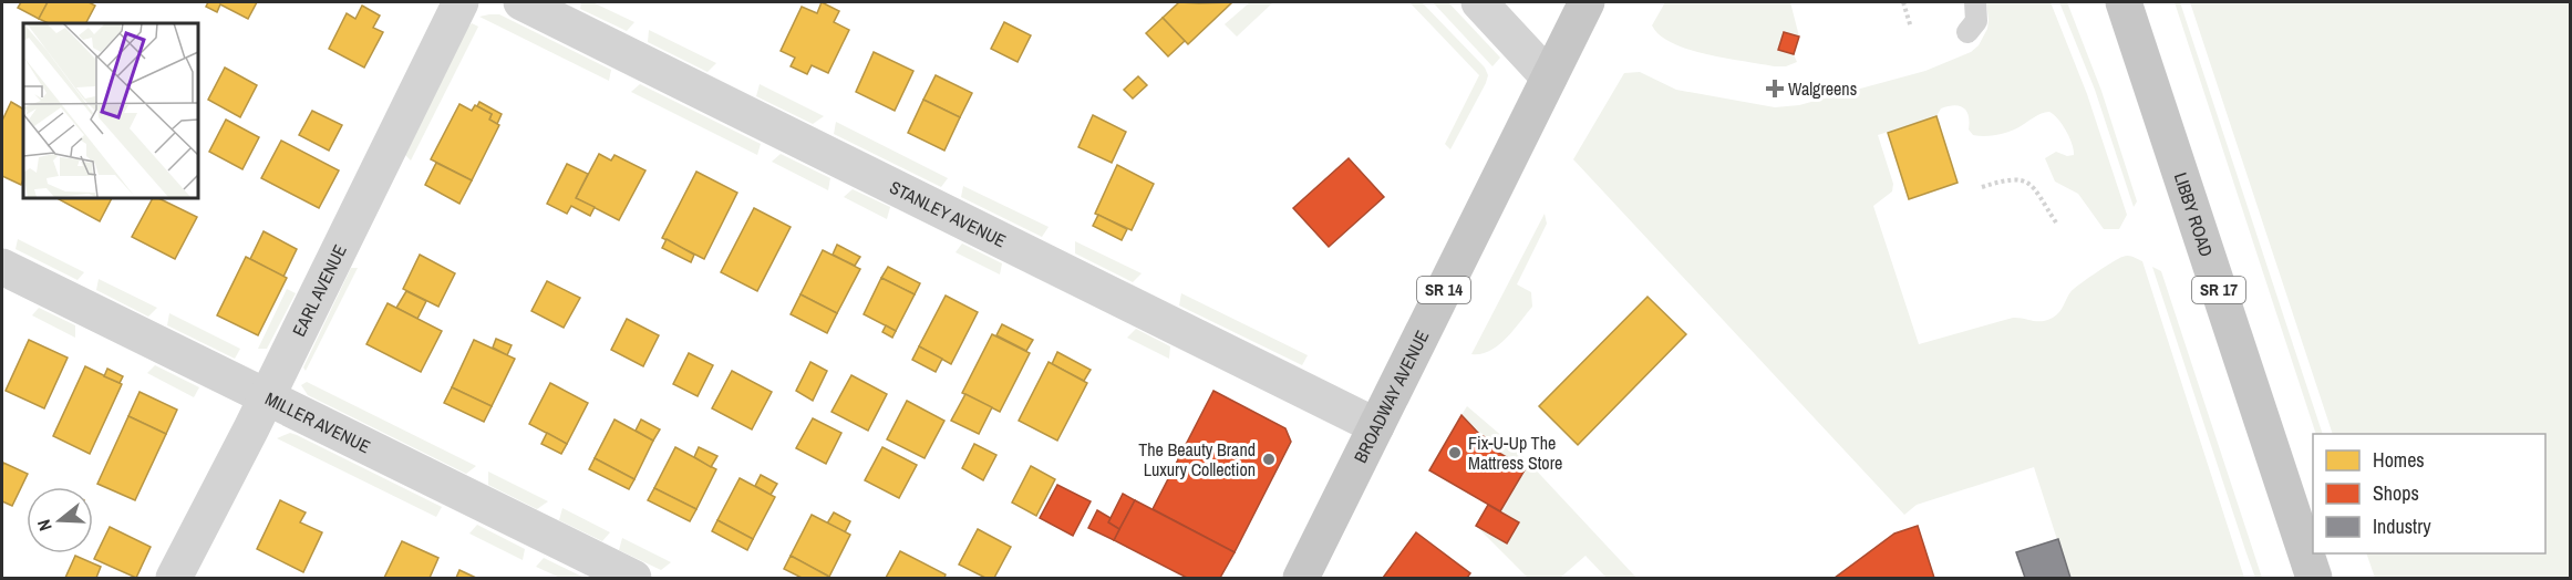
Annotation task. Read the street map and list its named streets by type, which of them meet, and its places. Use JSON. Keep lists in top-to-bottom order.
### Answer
{
  "streets": {
    "main road": [
      "LIBBY ROAD",
      "SR 14",
      "SR 17",
      "BROADWAY AVENUE"
    ],
    "street": ["STANLEY AVENUE", "EARL AVENUE", "MILLER AVENUE"]
  },
  "crossings": [
    ["STANLEY AVENUE", "BROADWAY AVENUE"],
    ["EARL AVENUE", "MILLER AVENUE"]
  ],
  "places": {
    "health": ["Walgreens"],
    "other": ["Fix-U-Up The Mattress Store", "The Beauty Brand Luxury Collection"]
  },
  "legend": ["Homes", "Shops", "Industry"],
  "north": "left"
}
